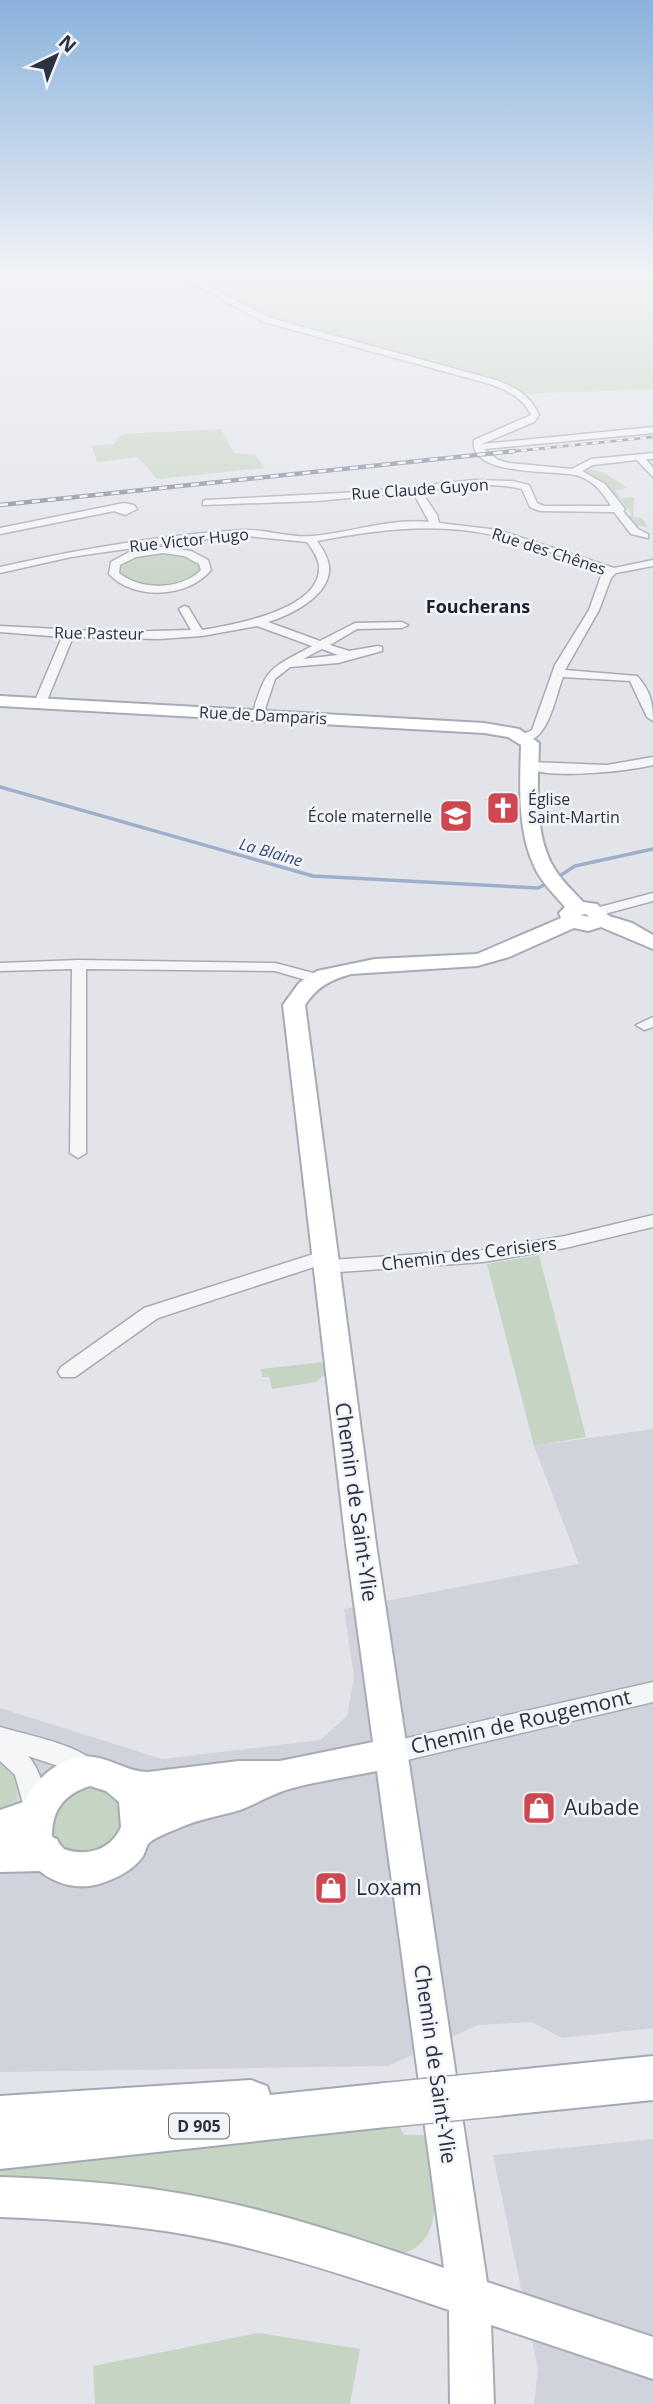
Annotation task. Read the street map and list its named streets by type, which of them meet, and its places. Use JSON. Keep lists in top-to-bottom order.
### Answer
{
  "streets": {
    "main road": ["D 905"],
    "street": [
      "Rue Claude Guyon",
      "Rue Victor Hugo",
      "Rue des Chênes",
      "Rue Pasteur",
      "Rue de Damparis",
      "Chemin des Cerisiers",
      "Chemin de Saint-Ylie",
      "Chemin de Rougemont"
    ]
  },
  "crossings": [
    ["Rue Victor Hugo", "Rue des Chênes"],
    ["Rue Victor Hugo", "Rue Pasteur"],
    ["Rue des Chênes", "Rue de Damparis"],
    ["Chemin des Cerisiers", "Chemin de Saint-Ylie"],
    ["Chemin de Saint-Ylie", "Chemin de Rougemont"]
  ],
  "districts": ["Foucherans"],
  "water": ["La Blaine"],
  "places": {
    "church": ["Église Saint-Martin"],
    "school or university": ["École maternelle"],
    "shop": ["Aubade", "Loxam"]
  },
  "north": "top right"
}
